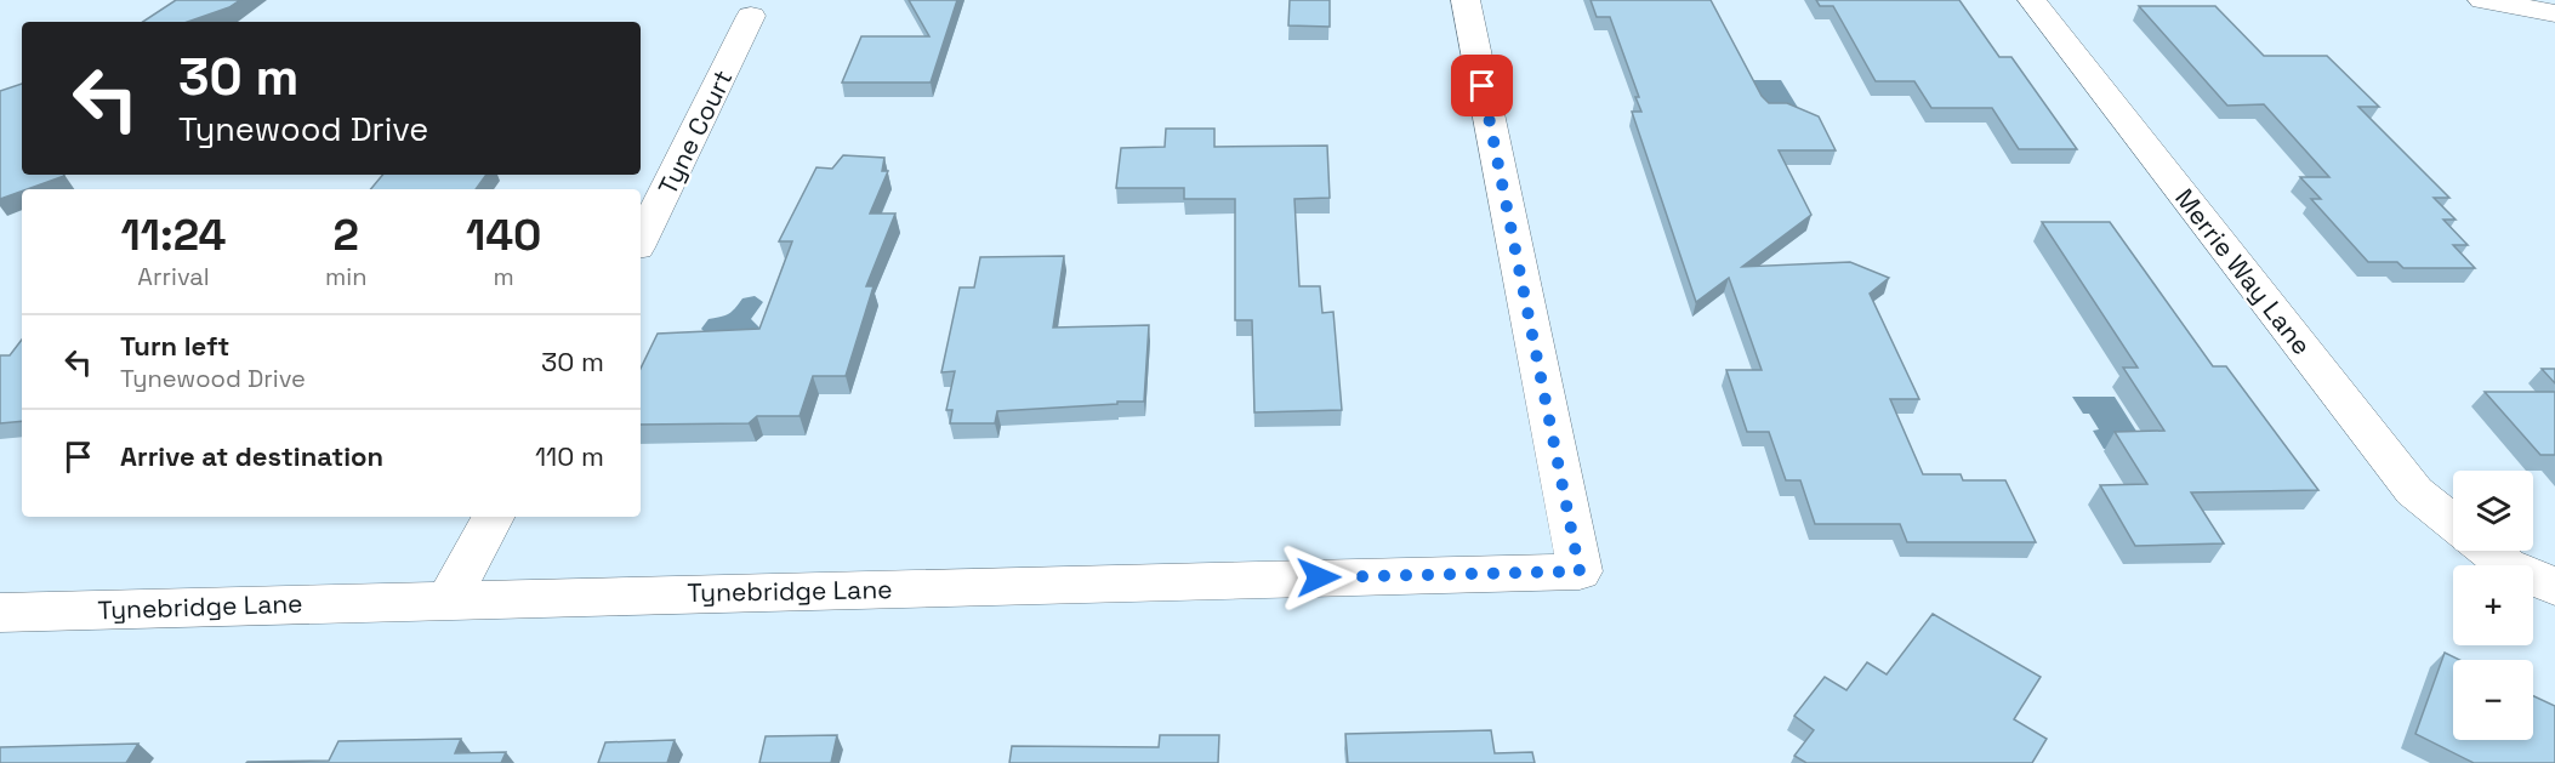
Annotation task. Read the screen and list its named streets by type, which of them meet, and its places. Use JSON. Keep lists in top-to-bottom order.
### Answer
{
  "streets": {
    "street": ["Tyne Court", "Merrie Way Lane", "Tynebridge Lane"]
  },
  "page": {
    "turn": ["30 m", "Tynewood Drive"],
    "eta": [
      "11:24",
      "Arrival",
      "2",
      "min",
      "140",
      "m"
    ],
    "list": [
      {
        "name": "Turn left",
        "note": "Tynewood Drive",
        "value": "30 m"
      },
      {
        "name": "Arrive at destination",
        "value": "110 m"
      }
    ],
    "map_buttons": ["+", "−"]
  }
}
